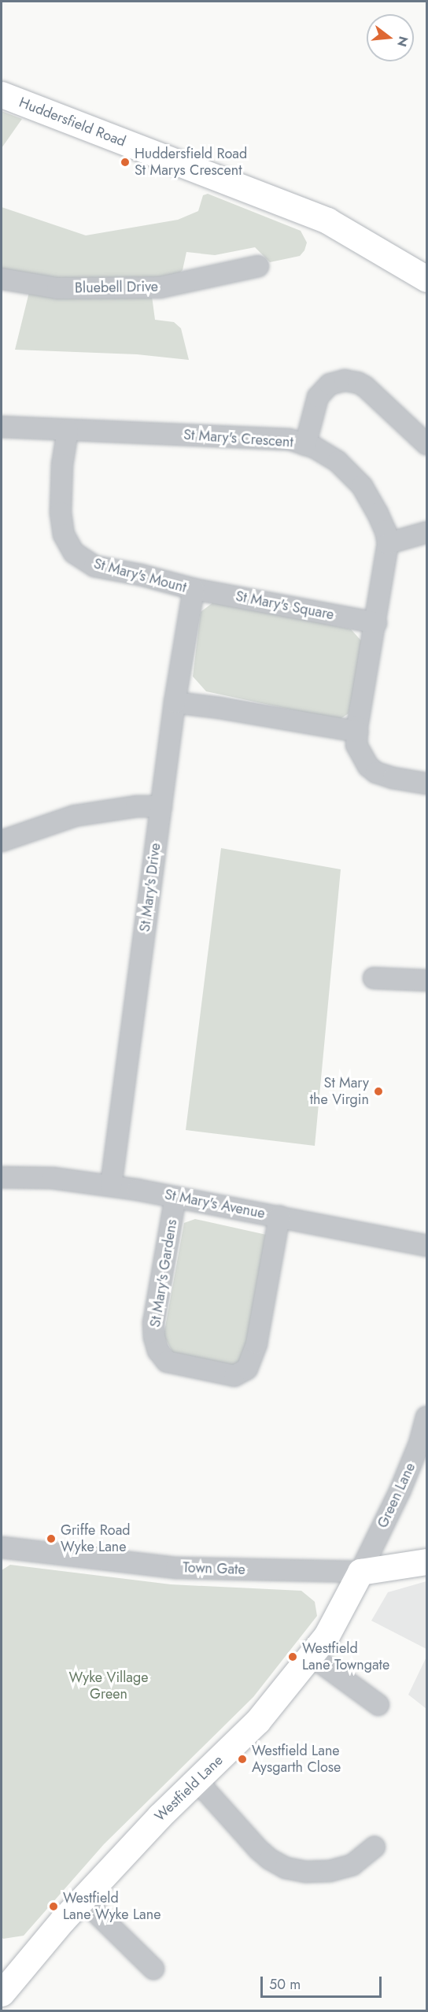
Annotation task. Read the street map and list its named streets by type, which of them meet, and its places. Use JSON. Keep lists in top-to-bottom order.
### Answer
{
  "streets": {
    "main road": ["Huddersfield Road", "Town Gate", "Westfield Lane"],
    "street": [
      "Bluebell Drive",
      "St Mary's Crescent",
      "St Mary's Mount",
      "St Mary's Square",
      "St Mary's Drive",
      "St Mary's Avenue",
      "St Mary's Gardens",
      "Green Lane"
    ]
  },
  "crossings": [
    ["St Mary's Crescent", "St Mary's Mount"],
    ["St Mary's Crescent", "St Mary's Square"],
    ["St Mary's Mount", "St Mary's Square"],
    ["St Mary's Mount", "St Mary's Drive"],
    ["St Mary's Square", "St Mary's Drive"],
    ["St Mary's Drive", "St Mary's Avenue"],
    ["St Mary's Avenue", "St Mary's Gardens"],
    ["Green Lane", "Town Gate"],
    ["Green Lane", "Westfield Lane"],
    ["Town Gate", "Westfield Lane"]
  ],
  "parks": ["Wyke Village Green"],
  "places": [
    "Huddersfield Road St Marys Crescent",
    "St Mary the Virgin",
    "Griffe Road Wyke Lane",
    "Westfield Lane Towngate",
    "Westfield Lane Aysgarth Close",
    "Westfield Lane Wyke Lane"
  ],
  "scale_bar": "50 m",
  "north": "right"
}
